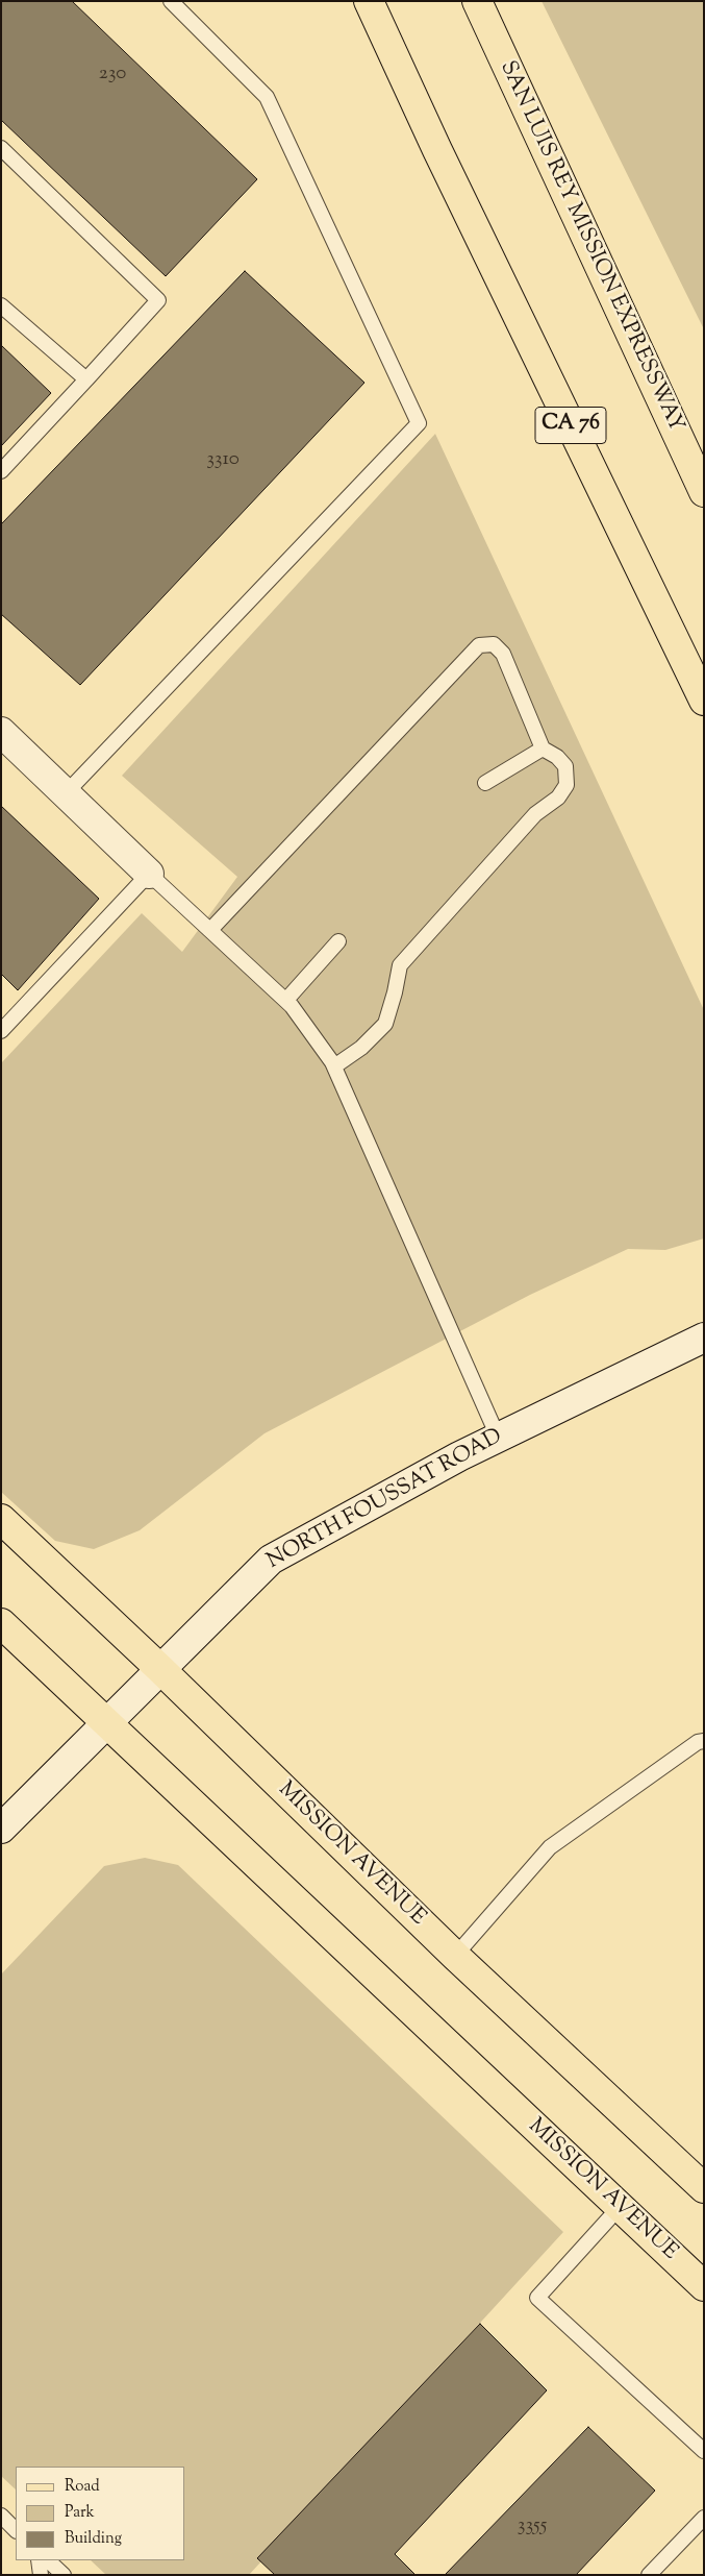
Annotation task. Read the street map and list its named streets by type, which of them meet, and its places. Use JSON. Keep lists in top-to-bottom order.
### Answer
{
  "streets": {
    "main road": [
      "SAN LUIS REY MISSION EXPRESSWAY",
      "CA 76",
      "NORTH FOUSSAT ROAD",
      "MISSION AVENUE"
    ]
  },
  "crossings": [
    ["NORTH FOUSSAT ROAD", "MISSION AVENUE"]
  ],
  "house_numbers": ["230", "3310", "3355"],
  "legend": ["Road", "Park", "Building"]
}
